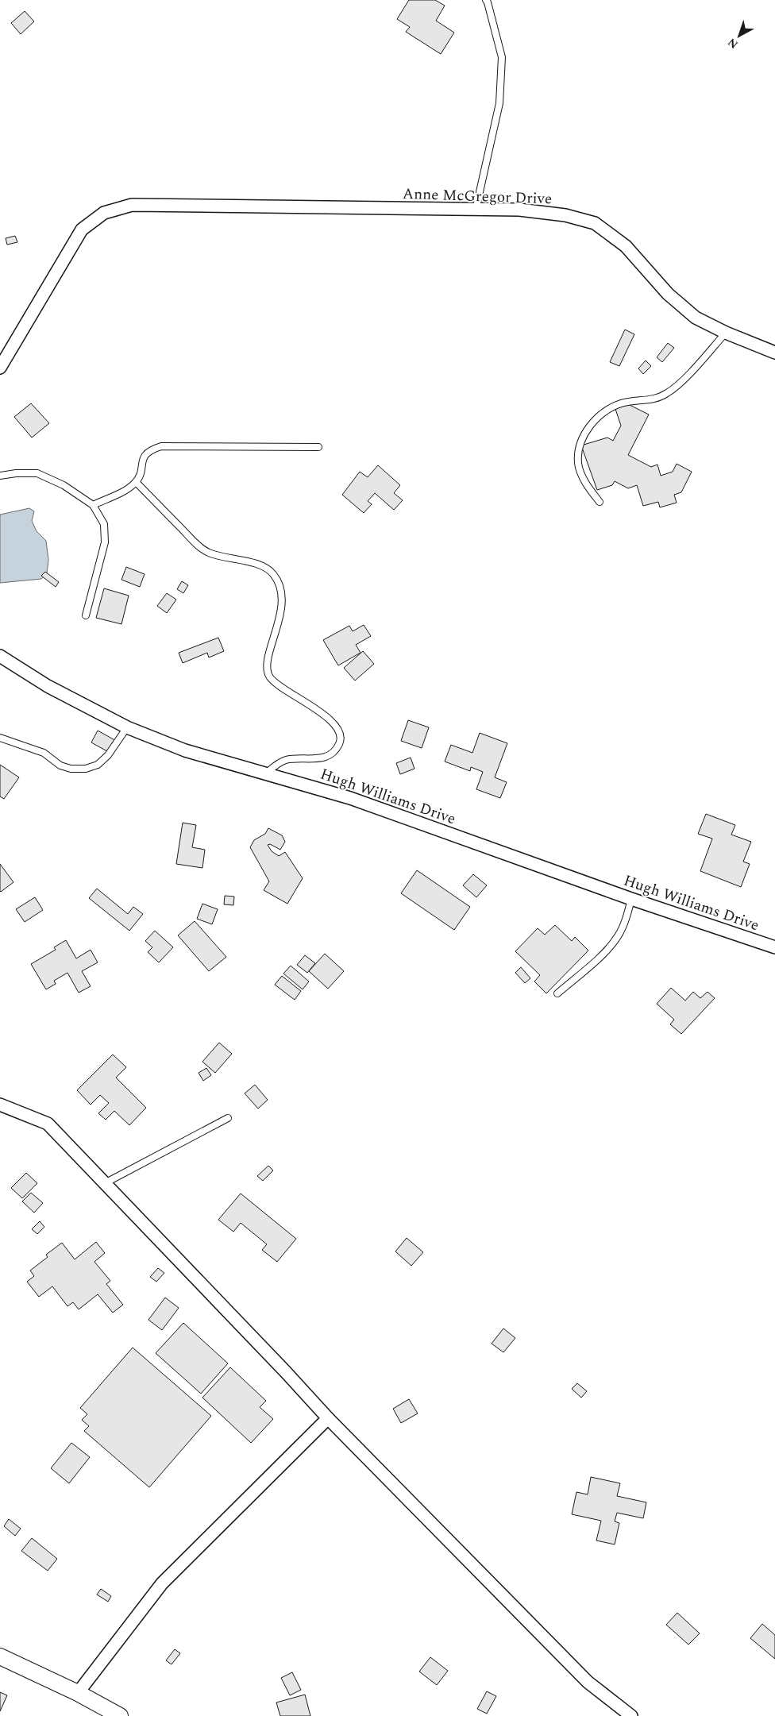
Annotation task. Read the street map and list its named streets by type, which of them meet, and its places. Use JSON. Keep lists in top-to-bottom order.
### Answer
{
  "streets": {
    "street": ["Anne McGregor Drive", "Hugh Williams Drive"]
  },
  "north": "bottom left"
}
